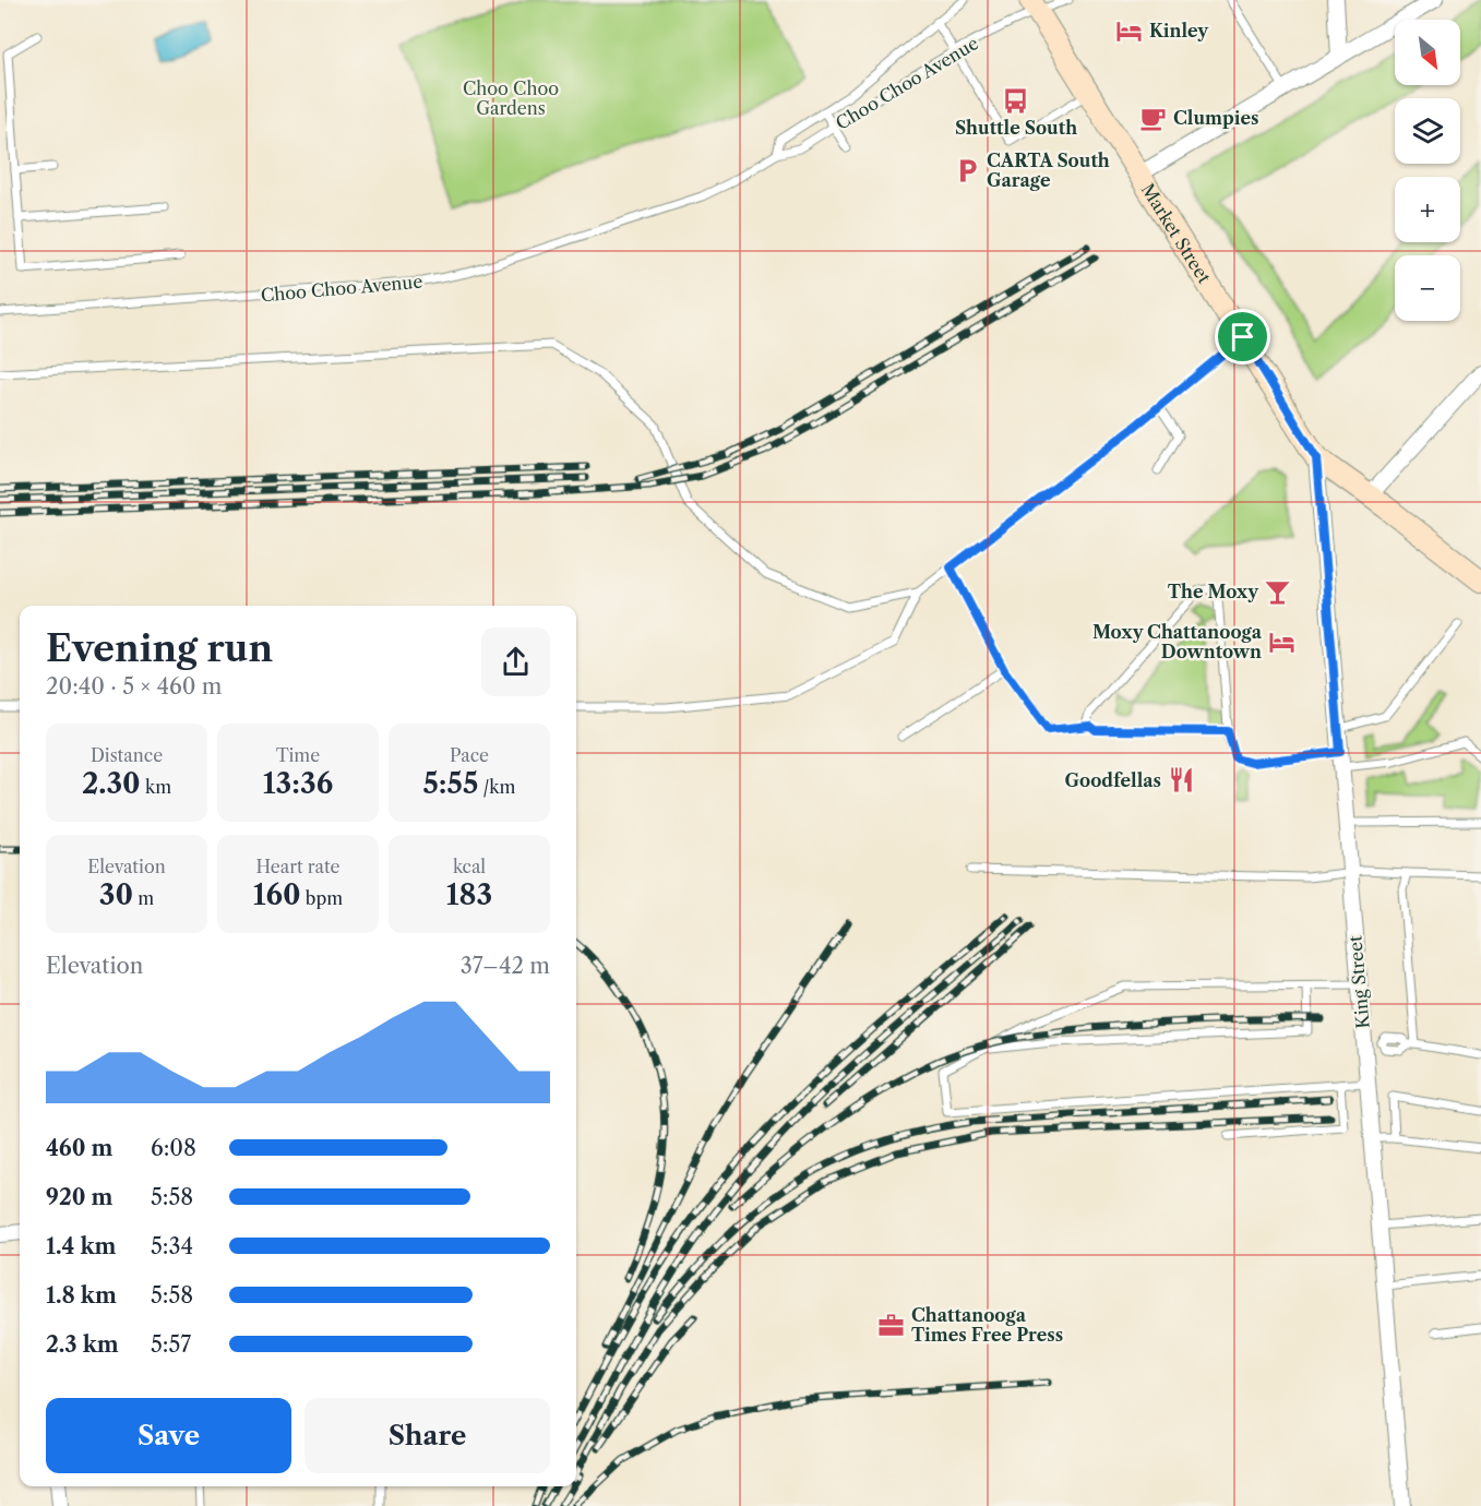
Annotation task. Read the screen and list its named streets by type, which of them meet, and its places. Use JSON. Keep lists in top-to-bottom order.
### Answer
{
  "streets": {
    "main road": ["Market Street"],
    "street": ["King Street"],
    "lane": ["Choo Choo Avenue"]
  },
  "crossings": [
    ["Choo Choo Avenue", "Market Street"],
    ["Market Street", "King Street"]
  ],
  "parks": ["Choo Choo Gardens"],
  "places": {
    "hotel": ["Kinley", "Moxy Chattanooga Downtown"],
    "bus stop": ["Shuttle South"],
    "cafe": ["Clumpies"],
    "parking": ["CARTA South Garage"],
    "bar": ["The Moxy"],
    "restaurant": ["Goodfellas"],
    "office": ["Chattanooga Times Free Press"]
  },
  "north": "bottom right",
  "page": {
    "map_buttons": ["+", "−"],
    "heading": ["Evening run", "20:40 · 5 × 460 m"],
    "stats": [
      ["Distance", "2.30 km"],
      ["Time", "13:36"],
      ["Pace", "5:55 /km"],
      ["Elevation", "30 m"],
      ["Heart rate", "160 bpm"],
      ["kcal", "183"]
    ],
    "chart": ["Elevation", "37–42 m"],
    "list": [
      {
        "name": "460 m",
        "note": "6:08"
      },
      {
        "name": "920 m",
        "note": "5:58"
      },
      {
        "name": "1.4 km",
        "note": "5:34"
      },
      {
        "name": "1.8 km",
        "note": "5:58"
      },
      {
        "name": "2.3 km",
        "note": "5:57"
      }
    ],
    "buttons": ["Save", "Share"]
  }
}
